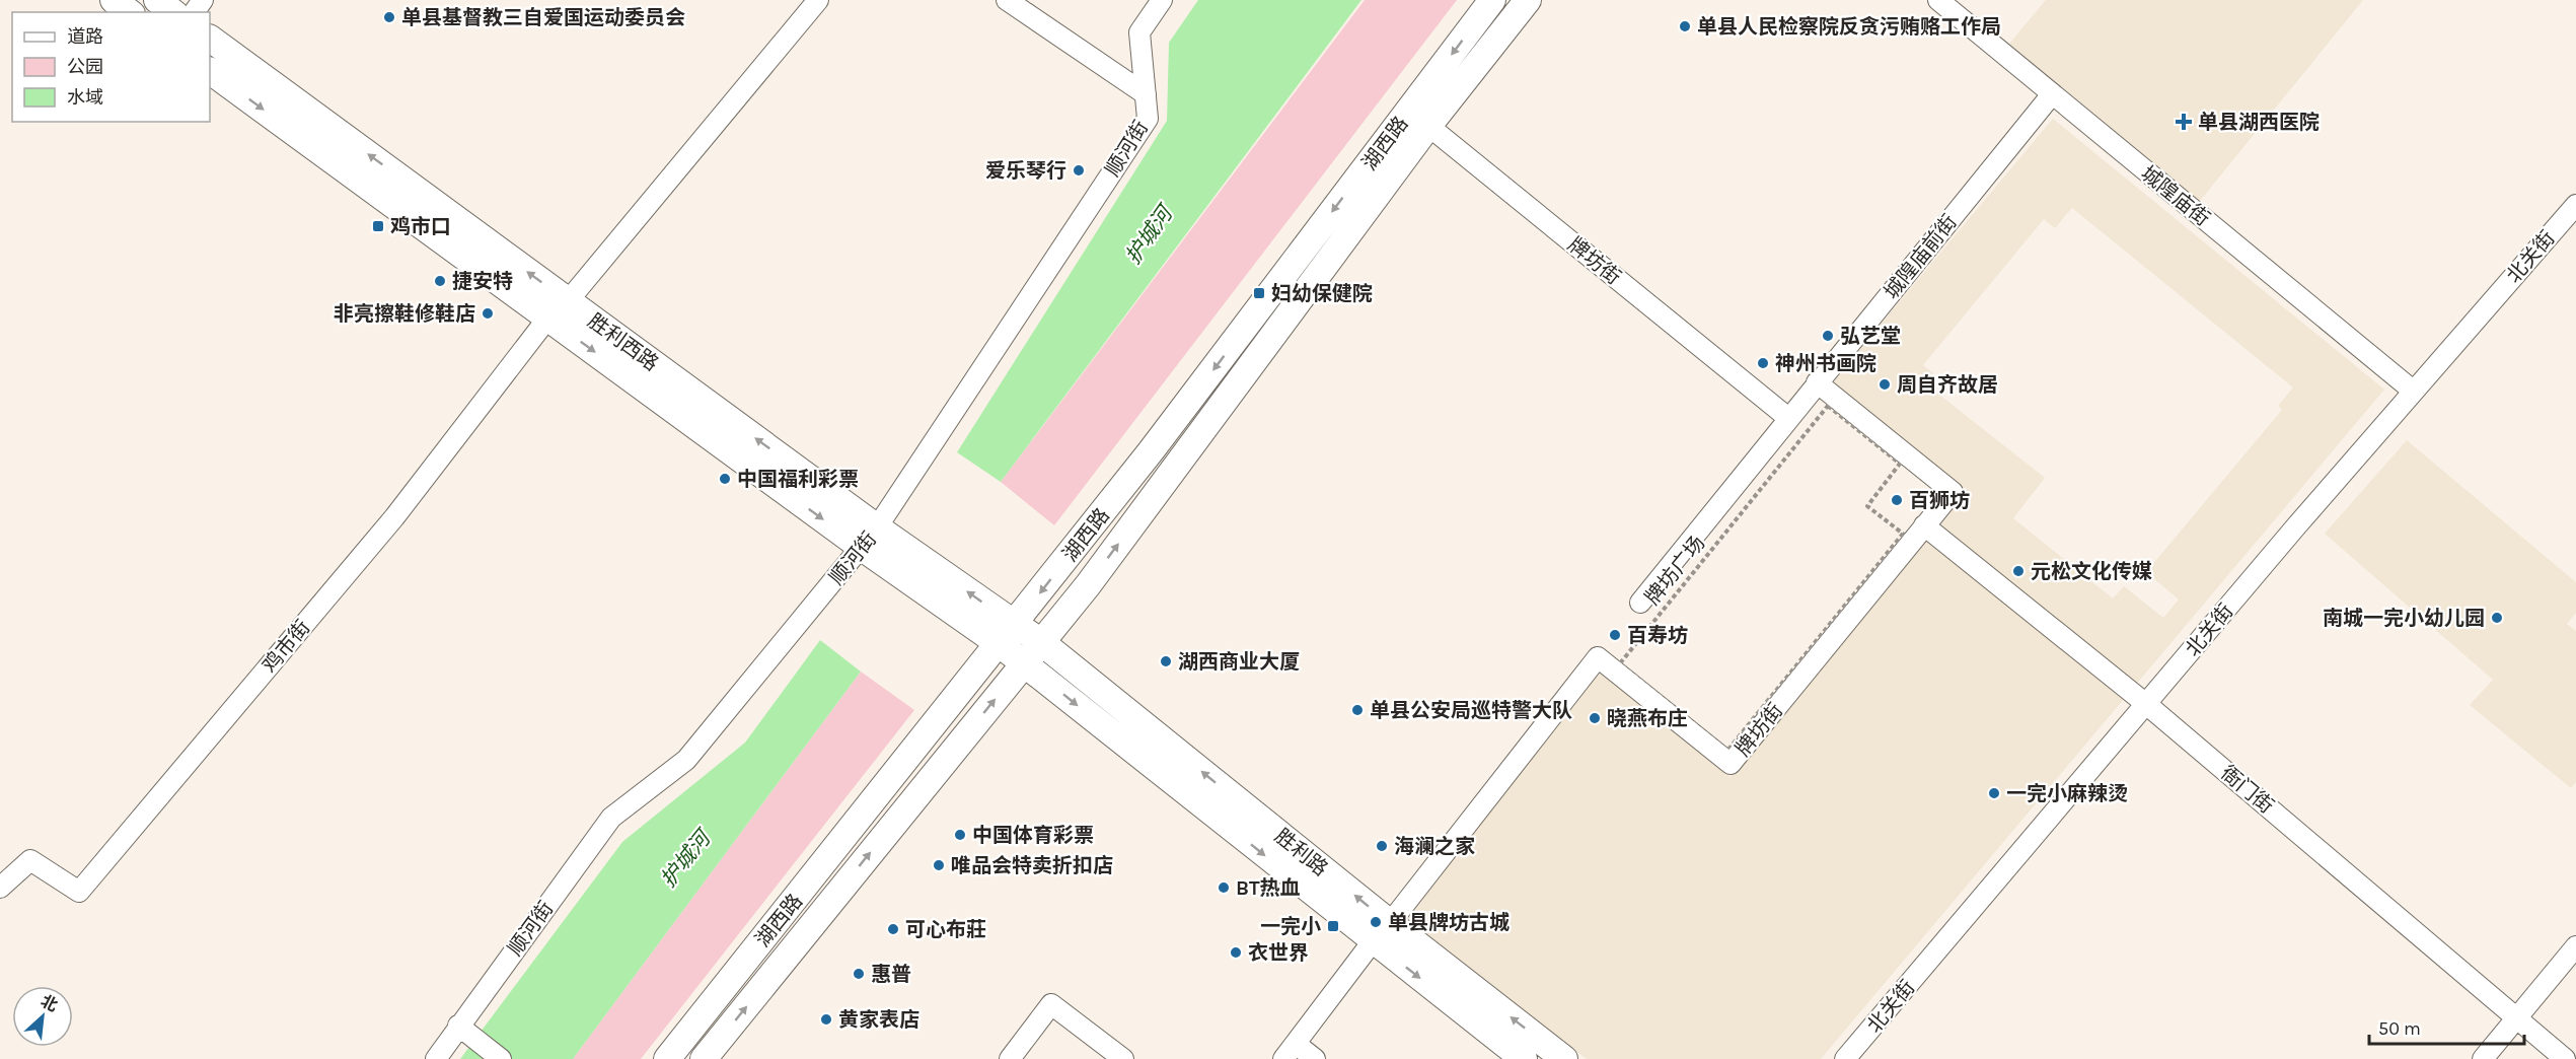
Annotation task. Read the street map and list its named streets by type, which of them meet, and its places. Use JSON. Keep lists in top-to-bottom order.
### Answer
{
  "streets": {
    "main road": ["湖西路", "胜利西路", "胜利路"],
    "street": [
      "顺河街",
      "城隍庙街",
      "城隍庙前街",
      "北关街",
      "牌坊街",
      "鸡市街",
      "衙门街"
    ],
    "path": ["牌坊广场"]
  },
  "crossings": [
    ["湖西路", "牌坊街"],
    ["湖西路", "胜利西路"],
    ["湖西路", "胜利路"],
    ["顺河街", "胜利西路"],
    ["城隍庙街", "城隍庙前街"],
    ["城隍庙街", "北关街"],
    ["城隍庙前街", "牌坊街"],
    ["北关街", "衙门街"],
    ["牌坊街", "衙门街"],
    ["牌坊街", "胜利路"],
    ["胜利西路", "鸡市街"],
    ["胜利西路", "胜利路"]
  ],
  "water": ["护城河"],
  "places": {
    "other": [
      "单县基督教三自爱国运动委员会",
      "单县人民检察院反贪污贿赂工作局",
      "爱乐琴行",
      "捷安特",
      "非亮擦鞋修鞋店",
      "弘艺堂",
      "神州书画院",
      "周自齐故居",
      "中国福利彩票",
      "百狮坊",
      "元松文化传媒",
      "南城一完小幼儿园",
      "百寿坊",
      "湖西商业大厦",
      "单县公安局巡特警大队",
      "晓燕布庄",
      "一完小麻辣烫",
      "中国体育彩票",
      "海澜之家",
      "唯品会特卖折扣店",
      "BT热血",
      "单县牌坊古城",
      "可心布莊",
      "衣世界",
      "惠普",
      "黄家表店"
    ],
    "health": ["单县湖西医院"],
    "transit": ["鸡市口", "妇幼保健院", "一完小"]
  },
  "legend": ["道路", "公园", "水域"],
  "scale_bar": "50 m",
  "north": "top right"
}
